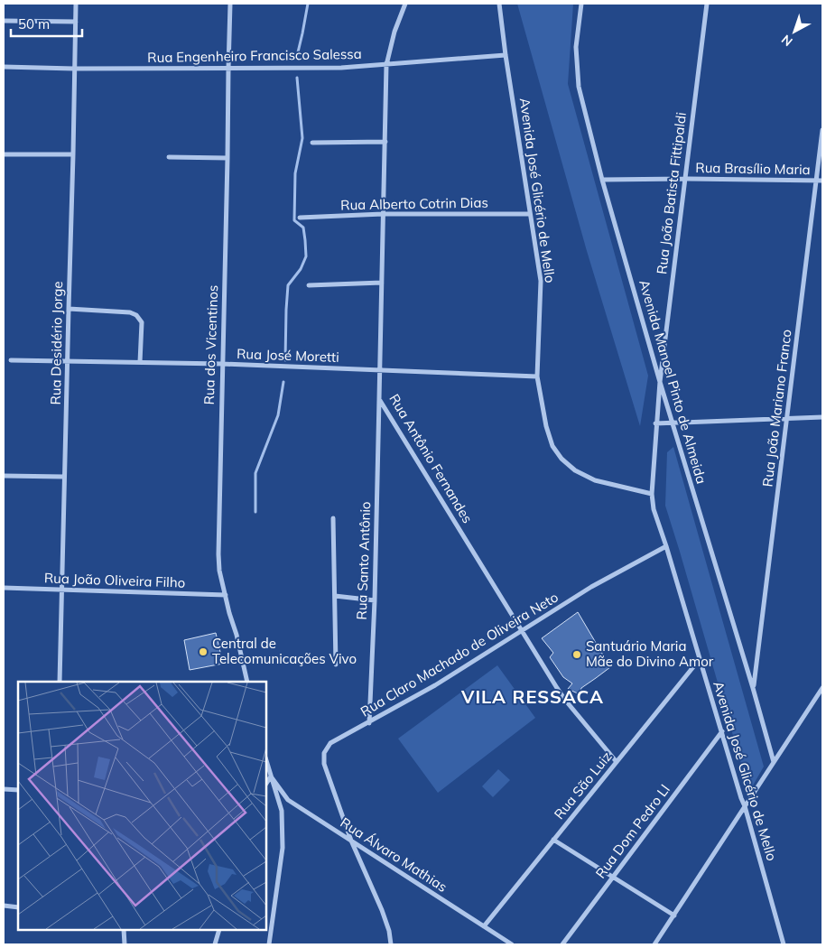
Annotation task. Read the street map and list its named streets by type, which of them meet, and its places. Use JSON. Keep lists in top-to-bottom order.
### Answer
{
  "streets": {
    "street": [
      "Rua Engenheiro Francisco Salessa",
      "Rua Brasílio Maria",
      "Avenida José Glicério de Mello",
      "Rua João Batista Fittipaldi",
      "Rua Alberto Cotrin Dias",
      "Rua Desidério Jorge",
      "Rua dos Vicentinos",
      "Rua José Moretti",
      "Avenida Manoel Pinto de Almeida",
      "Rua João Mariano Franco",
      "Rua Antônio Fernandes",
      "Rua Santo Antônio",
      "Rua João Oliveira Filho",
      "Rua Claro Machado de Oliveira Neto",
      "Rua São Luiz",
      "Rua Dom Pedro Ll",
      "Rua Álvaro Mathias"
    ]
  },
  "crossings": [
    ["Rua Engenheiro Francisco Salessa", "Avenida José Glicério de Mello"],
    ["Rua Engenheiro Francisco Salessa", "Rua Desidério Jorge"],
    ["Rua Engenheiro Francisco Salessa", "Rua dos Vicentinos"],
    ["Rua Engenheiro Francisco Salessa", "Rua Antônio Fernandes"],
    ["Rua Brasílio Maria", "Rua João Batista Fittipaldi"],
    ["Rua Brasílio Maria", "Avenida Manoel Pinto de Almeida"],
    ["Rua Brasílio Maria", "Rua João Mariano Franco"],
    ["Avenida José Glicério de Mello", "Rua João Batista Fittipaldi"],
    ["Avenida José Glicério de Mello", "Rua Alberto Cotrin Dias"],
    ["Avenida José Glicério de Mello", "Rua José Moretti"],
    ["Avenida José Glicério de Mello", "Rua Claro Machado de Oliveira Neto"],
    ["Avenida José Glicério de Mello", "Rua São Luiz"],
    ["Avenida José Glicério de Mello", "Rua Dom Pedro Ll"],
    ["Rua João Batista Fittipaldi", "Avenida Manoel Pinto de Almeida"],
    ["Rua Alberto Cotrin Dias", "Rua Antônio Fernandes"],
    ["Rua Desidério Jorge", "Rua José Moretti"],
    ["Rua Desidério Jorge", "Rua João Oliveira Filho"],
    ["Rua dos Vicentinos", "Rua José Moretti"],
    ["Rua dos Vicentinos", "Rua João Oliveira Filho"],
    ["Rua José Moretti", "Rua Antônio Fernandes"],
    ["Avenida Manoel Pinto de Almeida", "Rua João Mariano Franco"],
    ["Rua Antônio Fernandes", "Rua Santo Antônio"],
    ["Rua Antônio Fernandes", "Rua Claro Machado de Oliveira Neto"],
    ["Rua Antônio Fernandes", "Rua São Luiz"],
    ["Rua Santo Antônio", "Rua Claro Machado de Oliveira Neto"],
    ["Rua Claro Machado de Oliveira Neto", "Rua Álvaro Mathias"],
    ["Rua São Luiz", "Rua Álvaro Mathias"]
  ],
  "districts": ["VILA RESSACA"],
  "places": ["Central de Telecomunicações Vivo", "Santuário Maria Mãe do Divino Amor"],
  "scale_bar": "50 m",
  "north": "bottom left"
}
